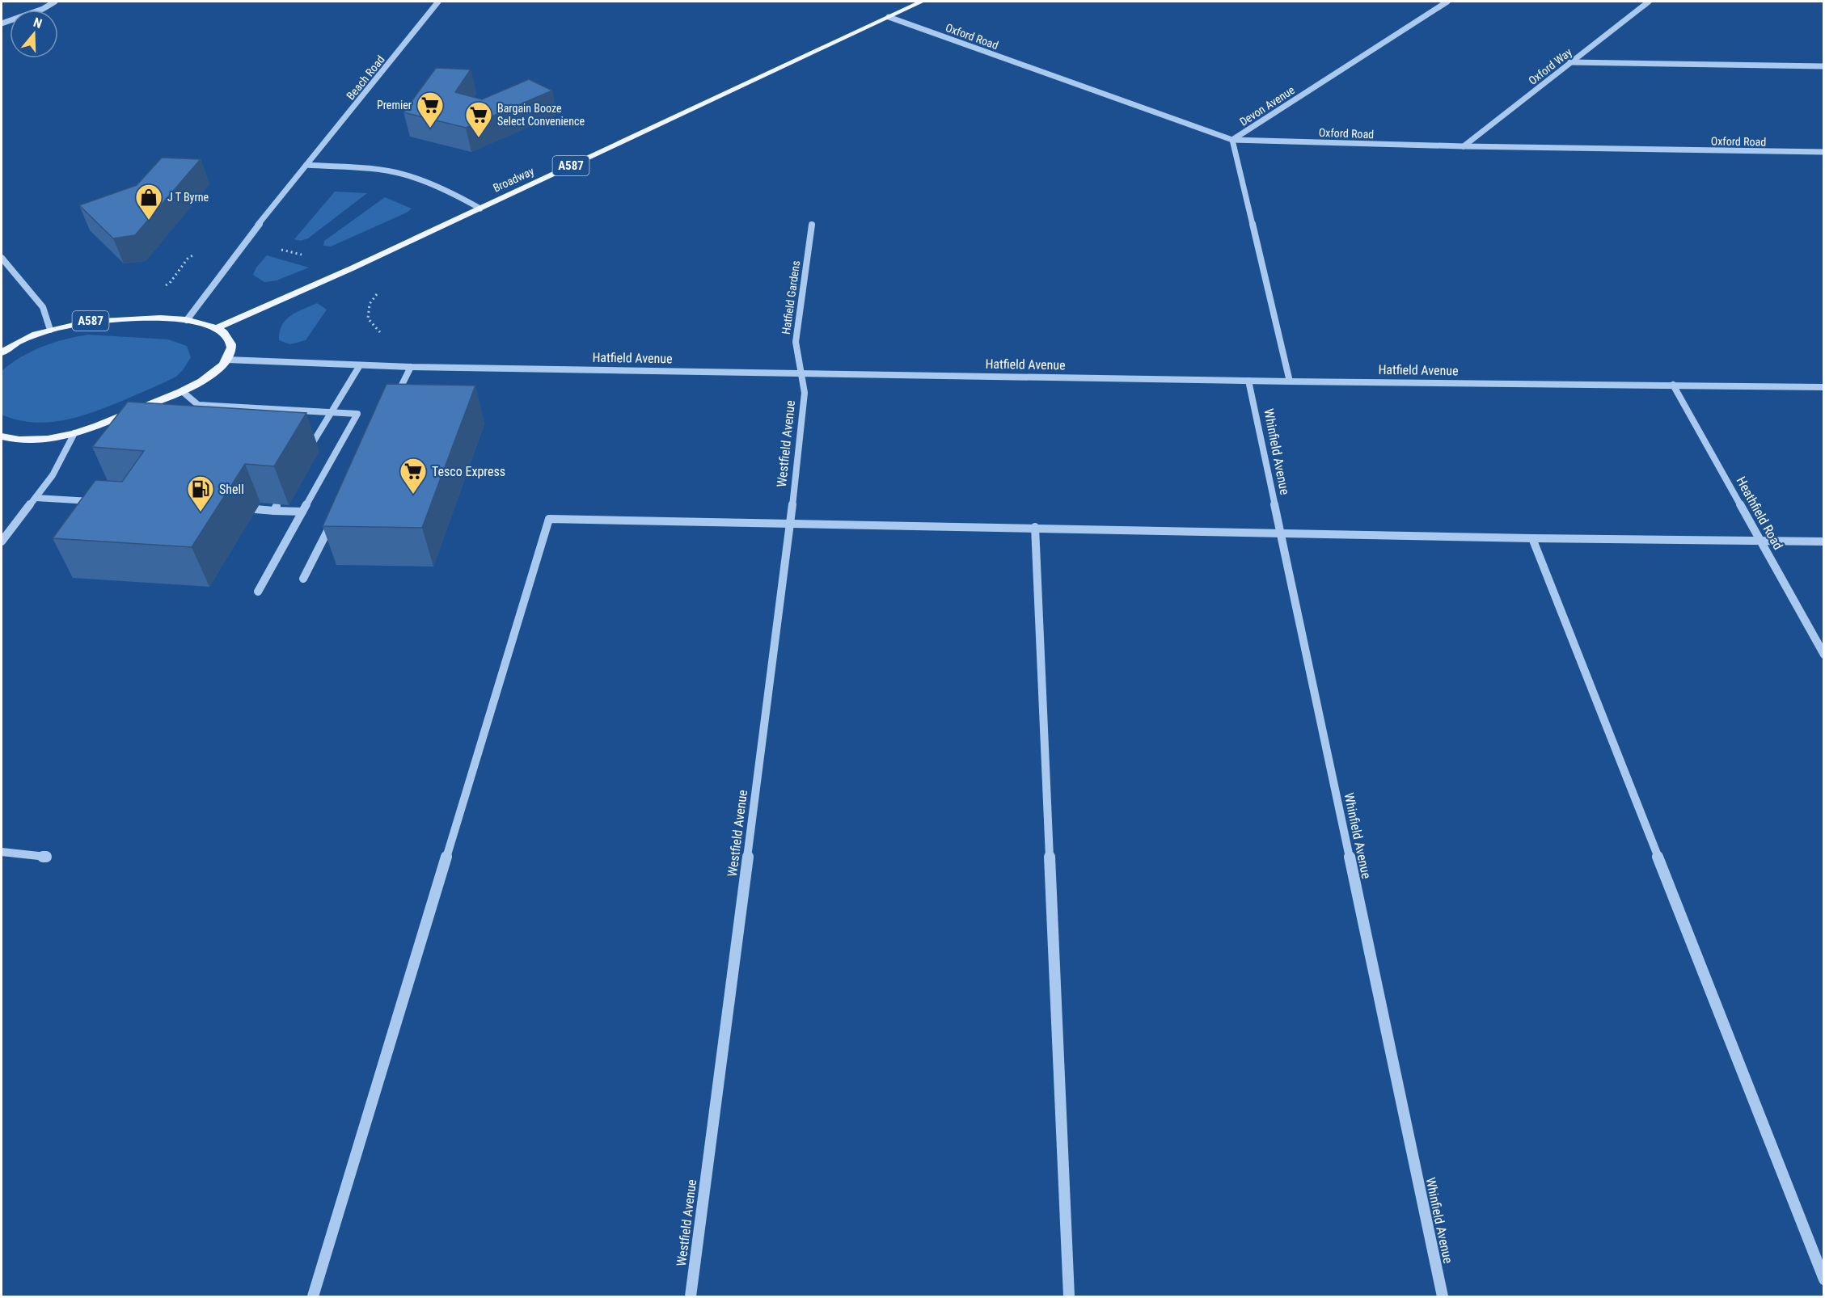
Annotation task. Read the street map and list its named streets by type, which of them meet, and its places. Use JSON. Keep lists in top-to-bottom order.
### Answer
{
  "streets": {
    "main road": ["A587", "Broadway"],
    "street": [
      "Oxford Road",
      "Oxford Way",
      "Beach Road",
      "Devon Avenue",
      "Hatfield Gardens",
      "Hatfield Avenue",
      "Westfield Avenue",
      "Whinfield Avenue",
      "Heathfield Road"
    ]
  },
  "crossings": [
    ["Oxford Road", "Oxford Way"],
    ["Oxford Road", "Devon Avenue"],
    ["Oxford Road", "Broadway"],
    ["Beach Road", "A587"],
    ["Devon Avenue", "Hatfield Avenue"],
    ["A587", "Broadway"],
    ["Hatfield Gardens", "Hatfield Avenue"],
    ["Hatfield Gardens", "Westfield Avenue"],
    ["Hatfield Avenue", "Westfield Avenue"],
    ["Hatfield Avenue", "Whinfield Avenue"],
    ["Hatfield Avenue", "Heathfield Road"]
  ],
  "places": {
    "supermarket": ["Premier", "Bargain Booze Select Convenience", "Tesco Express"],
    "shop": ["J T Byrne"],
    "fuel station": ["Shell"]
  },
  "north": "top"
}
